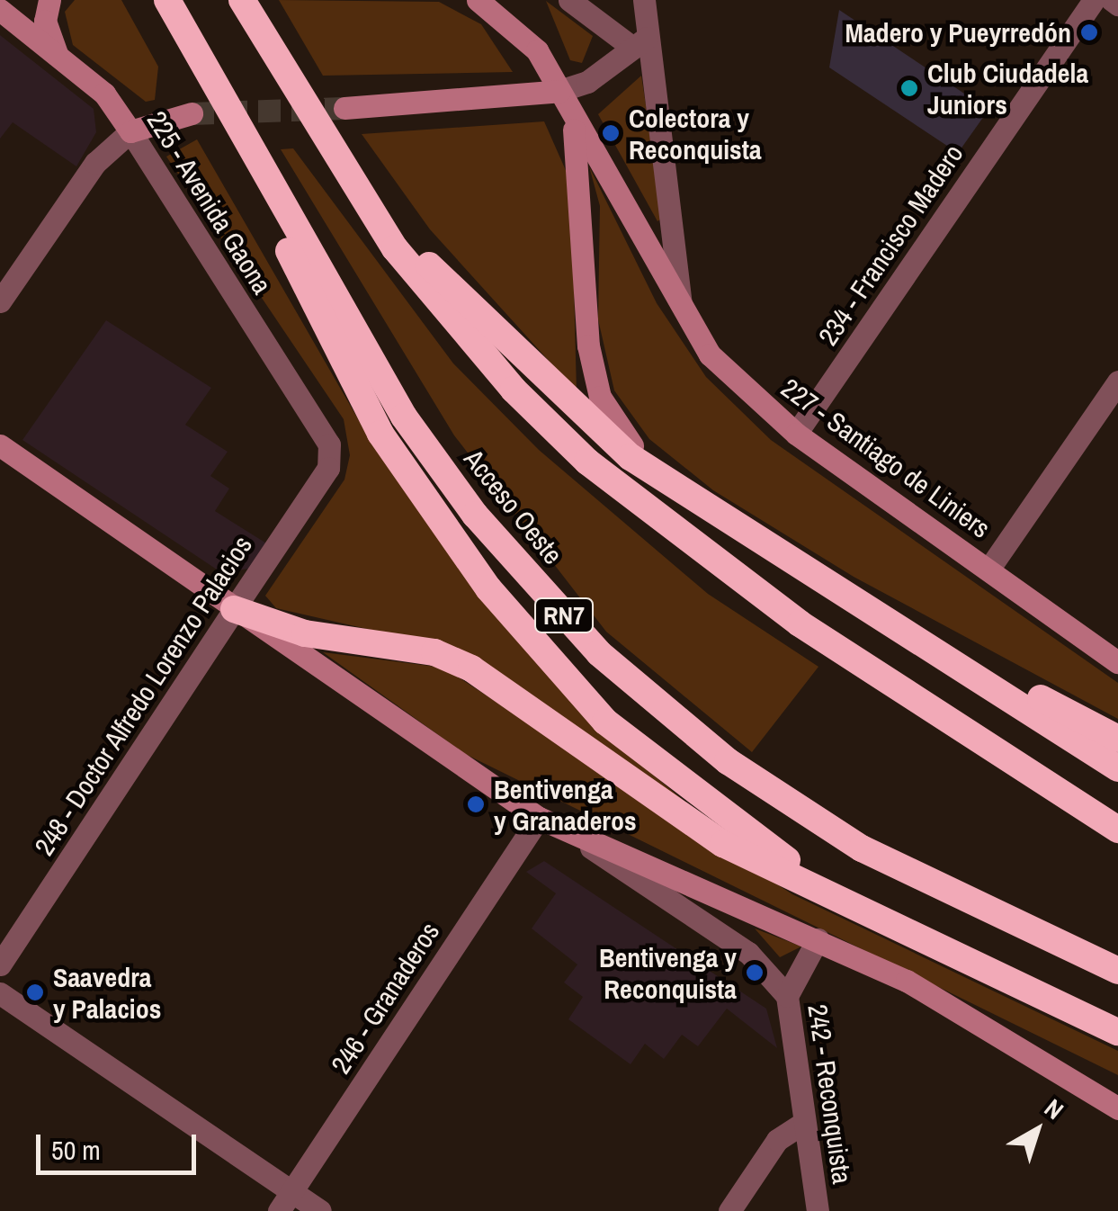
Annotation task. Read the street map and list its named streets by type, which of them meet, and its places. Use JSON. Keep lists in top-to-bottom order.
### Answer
{
  "streets": {
    "highway": ["Acceso Oeste", "RN7"],
    "main road": ["225 - Avenida Gaona", "227 - Santiago de Liniers"],
    "street": [
      "234 - Francisco Madero",
      "248 - Doctor Alfredo Lorenzo Palacios",
      "246 - Granaderos",
      "242 - Reconquista"
    ]
  },
  "crossings": [
    ["225 - Avenida Gaona", "248 - Doctor Alfredo Lorenzo Palacios"],
    ["234 - Francisco Madero", "227 - Santiago de Liniers"]
  ],
  "places": [
    "Madero y Pueyrredón",
    "Club Ciudadela Juniors",
    "Colectora y Reconquista",
    "Bentivenga y Granaderos",
    "Bentivenga y Reconquista",
    "Saavedra y Palacios"
  ],
  "scale_bar": "50 m",
  "north": "top right"
}
